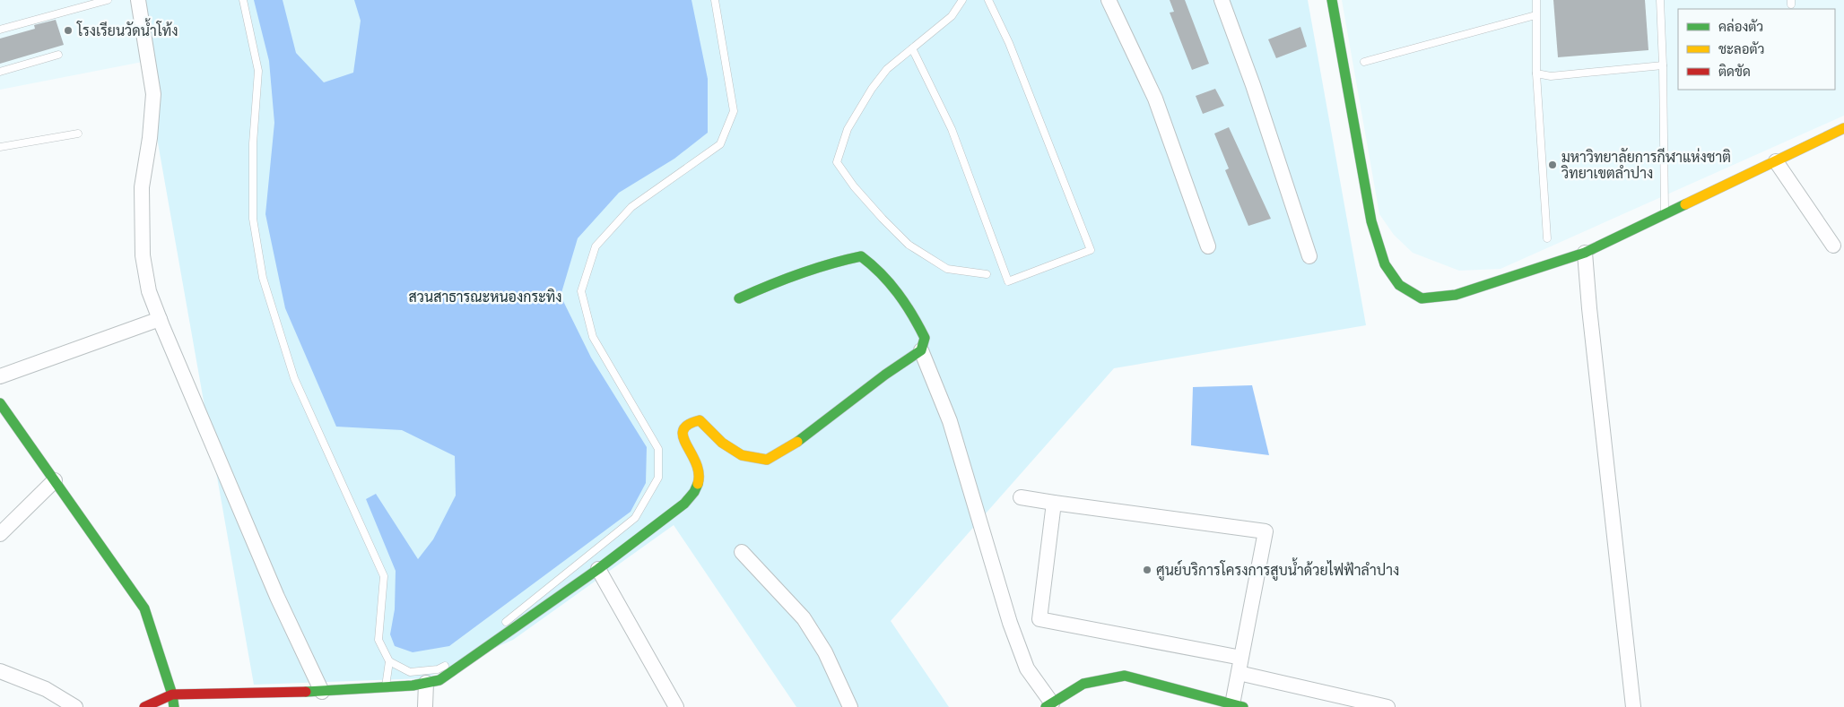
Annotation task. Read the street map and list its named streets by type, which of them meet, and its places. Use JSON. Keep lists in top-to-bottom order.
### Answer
{
  "parks": ["สวนสาธารณะหนองกระทิง"],
  "places": ["โรงเรียนวัดน้ำโท้ง", "มหาวิทยาลัยการกีฬาแห่งชาติ วิทยาเขตลำปาง", "ศูนย์บริการโครงการสูบน้ำด้วยไฟฟ้าลําปาง"],
  "legend": ["คล่องตัว", "ชะลอตัว", "ติดขัด"]
}
